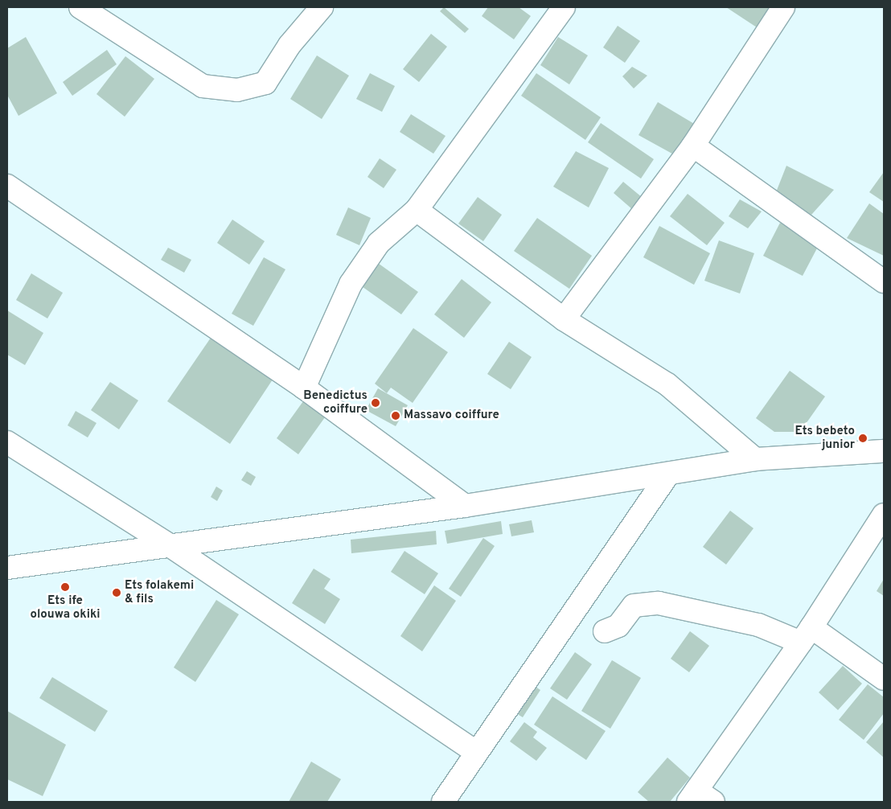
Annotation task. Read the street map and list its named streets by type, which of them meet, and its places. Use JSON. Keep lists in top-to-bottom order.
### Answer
{
  "places": [
    "Benedictus coiffure",
    "Massavo coiffure",
    "Ets bebeto junior",
    "Ets ife olouwa okiki",
    "Ets folakemi & fils"
  ]
}
